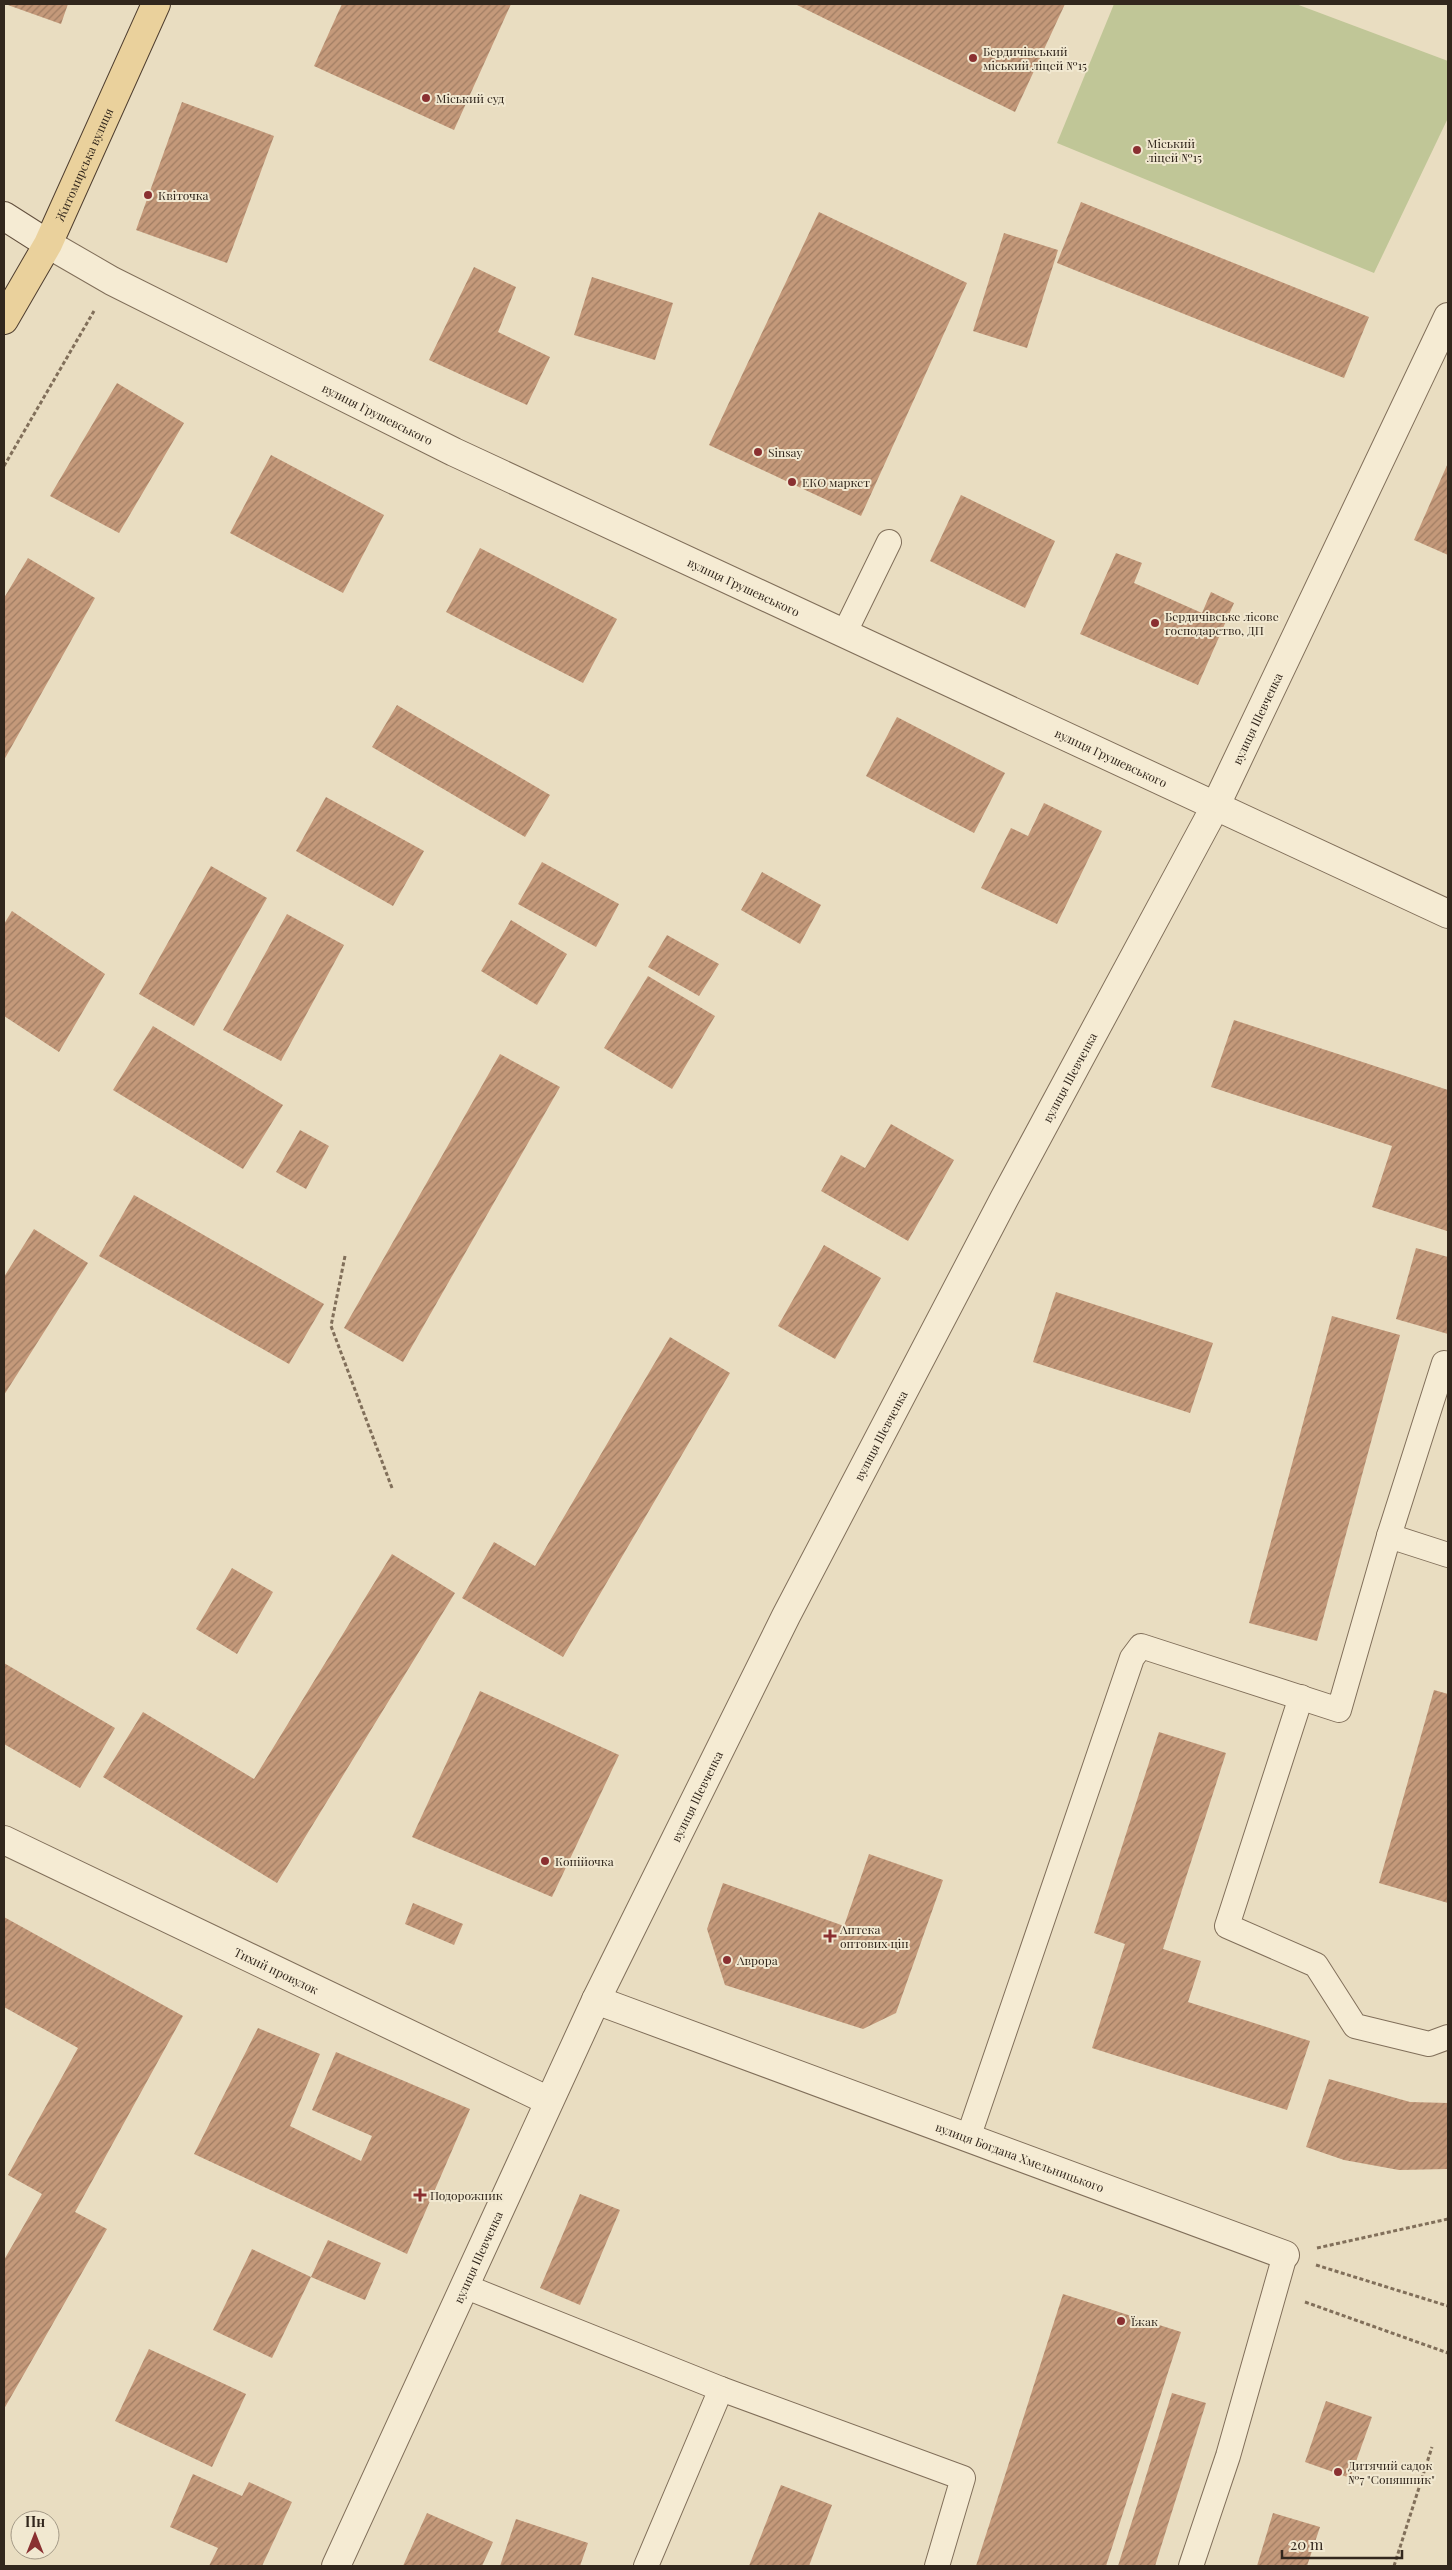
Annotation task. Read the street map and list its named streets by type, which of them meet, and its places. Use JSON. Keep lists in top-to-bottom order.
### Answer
{
  "streets": {
    "main road": ["Житомирська вулиця"],
    "street": [
      "вулиця Грушевського",
      "вулиця Шевченка",
      "Тихий провулок",
      "вулиця Богдана Хмельницького"
    ]
  },
  "crossings": [
    ["Житомирська вулиця", "вулиця Грушевського"],
    ["вулиця Грушевського", "вулиця Шевченка"],
    ["вулиця Шевченка", "Тихий провулок"],
    ["вулиця Шевченка", "вулиця Богдана Хмельницького"]
  ],
  "places": {
    "other": [
      "Бердичівський міський ліцей №15",
      "Міський суд",
      "Міський ліцей №15",
      "Квіточка",
      "Sinsay",
      "ЕКО маркет",
      "Бердичівське лісове господарство, ДП",
      "Копійочка",
      "Аврора",
      "Їжак",
      "Дитячий садок №7 \"Соняшник\""
    ],
    "health": ["Аптека оптових цін", "Подорожник"]
  },
  "scale_bar": "20 m",
  "north": "top"
}
